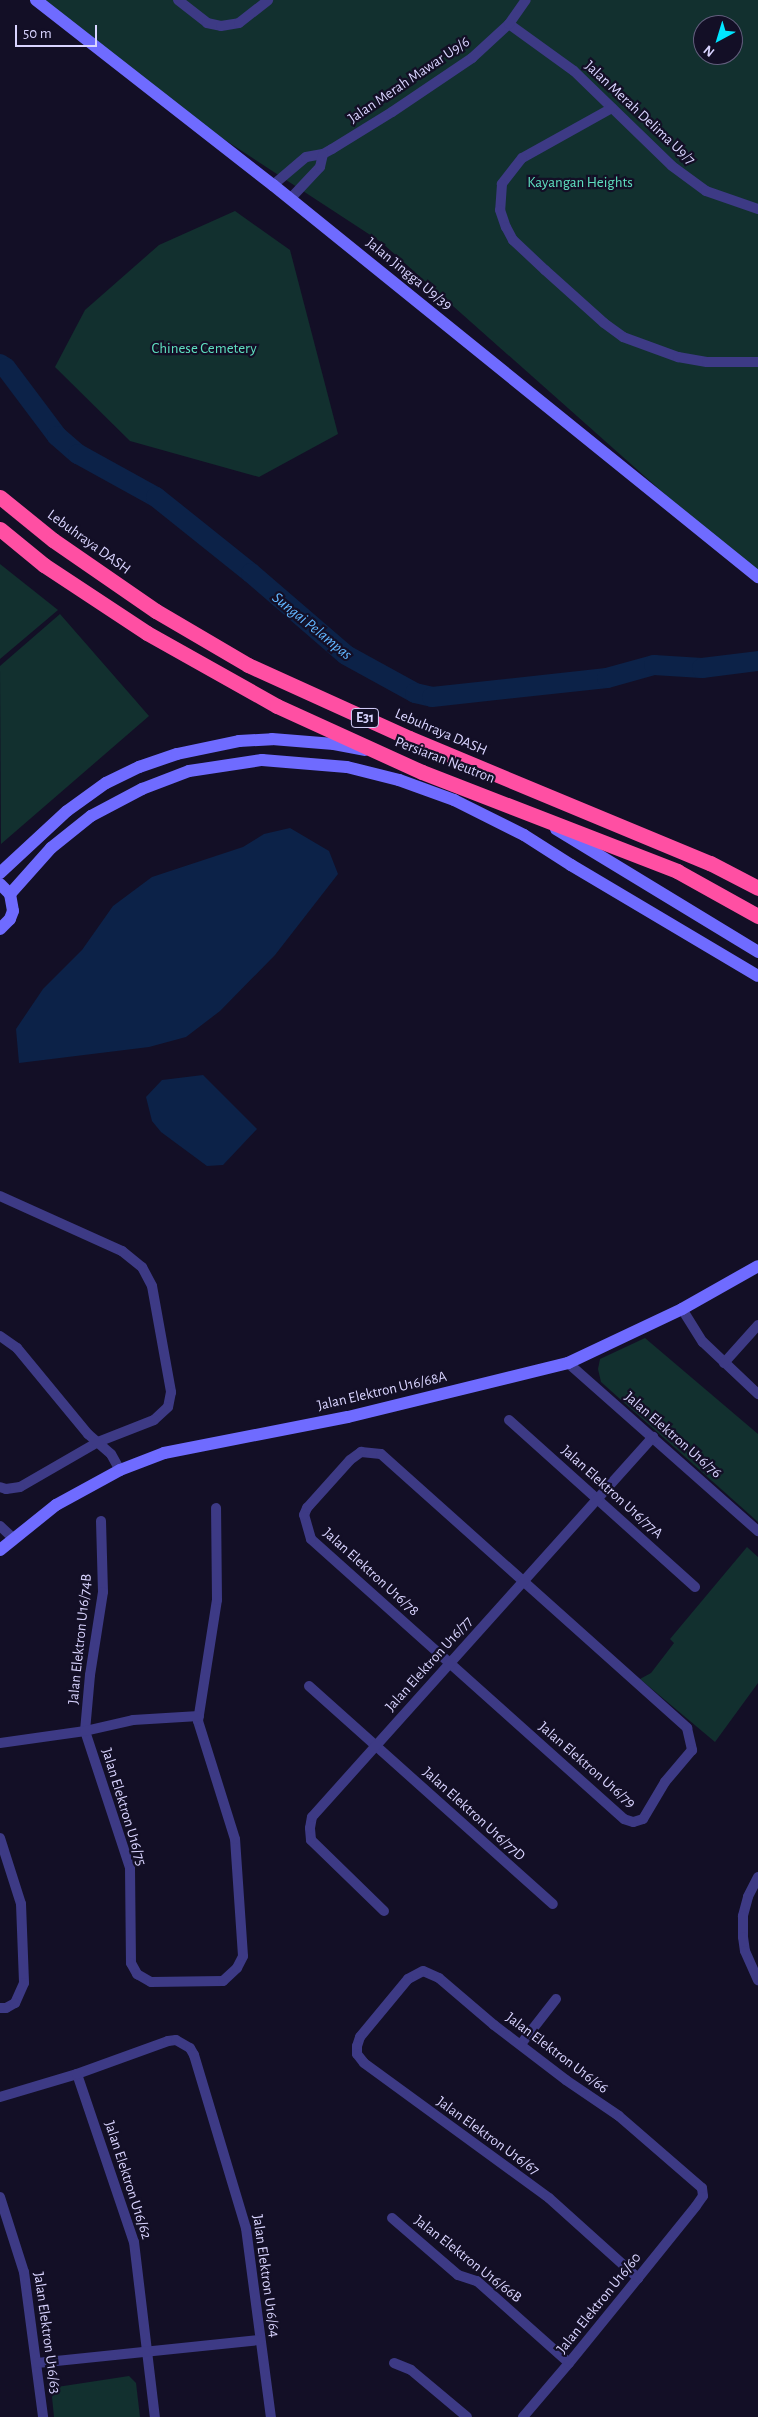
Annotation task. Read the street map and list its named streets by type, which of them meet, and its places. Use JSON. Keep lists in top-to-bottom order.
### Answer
{
  "streets": {
    "highway": ["Lebuhraya DASH", "E31"],
    "street": [
      "Jalan Merah Mawar U9/6",
      "Jalan Merah Delima U9/7",
      "Jalan Jingga U9/39",
      "Persiaran Neutron",
      "Jalan Elektron U16/68A",
      "Jalan Elektron U16/76",
      "Jalan Elektron U16/77A",
      "Jalan Elektron U16/78",
      "Jalan Elektron U16/74B",
      "Jalan Elektron U16/77",
      "Jalan Elektron U16/79",
      "Jalan Elektron U16/75",
      "Jalan Elektron U16/77D",
      "Jalan Elektron U16/66",
      "Jalan Elektron U16/67",
      "Jalan Elektron U16/62",
      "Jalan Elektron U16/66B",
      "Jalan Elektron U16/64",
      "Jalan Elektron U16/60",
      "Jalan Elektron U16/63"
    ]
  },
  "crossings": [
    ["Jalan Merah Mawar U9/6", "Jalan Merah Delima U9/7"],
    ["Jalan Merah Mawar U9/6", "Jalan Jingga U9/39"],
    ["Jalan Elektron U16/68A", "Jalan Elektron U16/76"],
    ["Jalan Elektron U16/76", "Jalan Elektron U16/77"],
    ["Jalan Elektron U16/77A", "Jalan Elektron U16/77"],
    ["Jalan Elektron U16/78", "Jalan Elektron U16/77"],
    ["Jalan Elektron U16/78", "Jalan Elektron U16/79"],
    ["Jalan Elektron U16/74B", "Jalan Elektron U16/75"],
    ["Jalan Elektron U16/77", "Jalan Elektron U16/79"],
    ["Jalan Elektron U16/77", "Jalan Elektron U16/77D"],
    ["Jalan Elektron U16/66", "Jalan Elektron U16/67"],
    ["Jalan Elektron U16/66", "Jalan Elektron U16/60"],
    ["Jalan Elektron U16/67", "Jalan Elektron U16/60"],
    ["Jalan Elektron U16/62", "Jalan Elektron U16/64"],
    ["Jalan Elektron U16/66B", "Jalan Elektron U16/60"]
  ],
  "water": ["Sungai Pelampas"],
  "parks": ["Kayangan Heights", "Chinese Cemetery"],
  "scale_bar": "50 m",
  "north": "bottom left"
}
